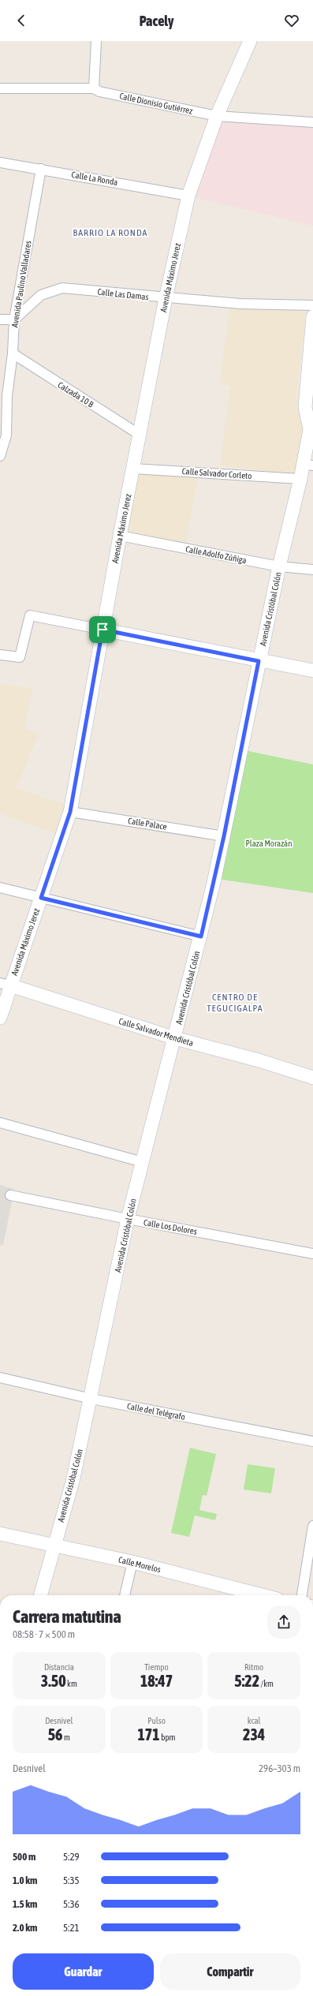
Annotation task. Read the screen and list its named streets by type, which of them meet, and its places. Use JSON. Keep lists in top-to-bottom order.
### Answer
{
  "streets": {
    "main road": [
      "Avenida Máximo Jerez",
      "Avenida Cristóbal Colón",
      "Calle Salvador Mendieta",
      "Calle Morelos"
    ],
    "street": [
      "Calle Dionisio Gutiérrez",
      "Calle La Ronda",
      "Avenida Paulino Valladares",
      "Calle Las Damas",
      "Calzada 10 B",
      "Calle Salvador Corleto",
      "Calle Adolfo Zúñiga",
      "Calle Palace",
      "Calle Los Dolores",
      "Calle del Telégrafo"
    ]
  },
  "crossings": [
    ["Calle Dionisio Gutiérrez", "Avenida Máximo Jerez"],
    ["Calle La Ronda", "Avenida Máximo Jerez"],
    ["Calle La Ronda", "Avenida Paulino Valladares"],
    ["Avenida Máximo Jerez", "Calle Las Damas"],
    ["Avenida Máximo Jerez", "Calzada 10 B"],
    ["Avenida Máximo Jerez", "Calle Salvador Corleto"],
    ["Avenida Máximo Jerez", "Calle Adolfo Zúñiga"],
    ["Avenida Máximo Jerez", "Calle Palace"],
    ["Avenida Máximo Jerez", "Calle Salvador Mendieta"],
    ["Avenida Paulino Valladares", "Calle Las Damas"],
    ["Avenida Paulino Valladares", "Calzada 10 B"],
    ["Calle Salvador Corleto", "Avenida Cristóbal Colón"],
    ["Calle Adolfo Zúñiga", "Avenida Cristóbal Colón"],
    ["Avenida Cristóbal Colón", "Calle Palace"],
    ["Avenida Cristóbal Colón", "Calle Salvador Mendieta"],
    ["Avenida Cristóbal Colón", "Calle Los Dolores"],
    ["Avenida Cristóbal Colón", "Calle del Telégrafo"],
    ["Avenida Cristóbal Colón", "Calle Morelos"]
  ],
  "districts": ["BARRIO LA RONDA", "CENTRO DE TEGUCIGALPA"],
  "parks": ["Plaza Morazán"],
  "page": {
    "header": "Pacely",
    "heading": ["Carrera matutina", "08:58 · 7 × 500 m"],
    "stats": [
      ["Distancia", "3.50 km"],
      ["Tiempo", "18:47"],
      ["Ritmo", "5:22 /km"],
      ["Desnivel", "56 m"],
      ["Pulso", "171 bpm"],
      ["kcal", "234"]
    ],
    "chart": ["Desnivel", "296–303 m"],
    "list": [
      {
        "name": "500 m",
        "note": "5:29"
      },
      {
        "name": "1.0 km",
        "note": "5:35"
      },
      {
        "name": "1.5 km",
        "note": "5:36"
      },
      {
        "name": "2.0 km",
        "note": "5:21"
      }
    ],
    "buttons": ["Guardar", "Compartir"]
  }
}
